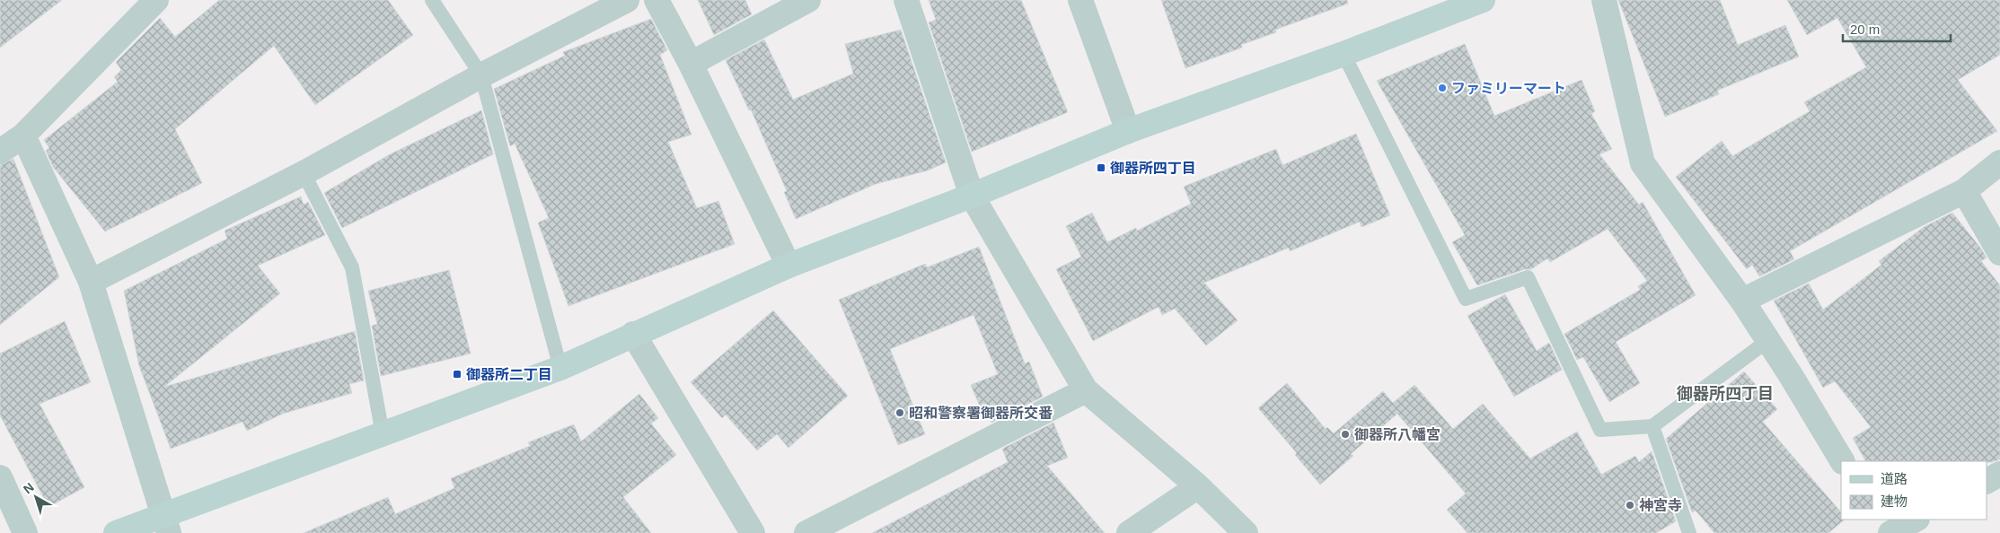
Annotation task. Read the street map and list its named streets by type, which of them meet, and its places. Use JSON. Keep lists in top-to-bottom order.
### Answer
{
  "districts": ["御器所四丁目"],
  "places": {
    "other": [
      "ファミリーマート",
      "昭和警察署御器所交番",
      "御器所八幡宮",
      "神宮寺"
    ],
    "transit": ["御器所四丁目", "御器所二丁目"]
  },
  "legend": ["道路", "建物"],
  "scale_bar": "20 m",
  "north": "top left"
}
